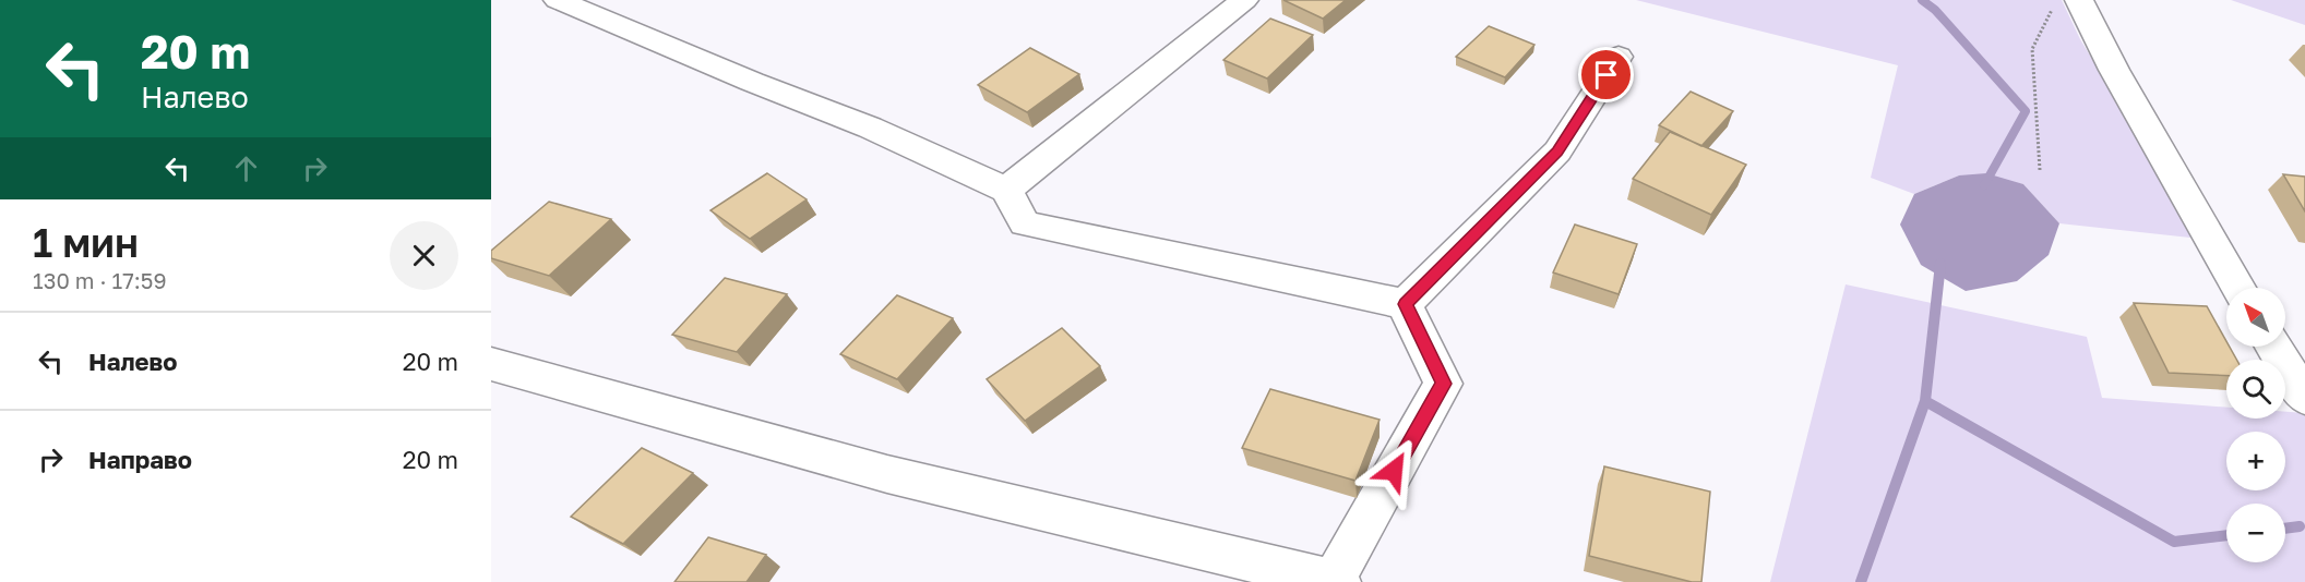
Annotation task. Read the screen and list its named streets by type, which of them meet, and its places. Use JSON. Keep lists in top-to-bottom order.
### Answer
{
  "north": "top left",
  "page": {
    "turn": ["20 m", "Налево"],
    "heading": ["1 мин", "130 m · 17:59"],
    "map_buttons": ["+", "−"],
    "list": [
      {
        "name": "Налево",
        "value": "20 m"
      },
      {
        "name": "Направо",
        "value": "20 m"
      }
    ]
  }
}
